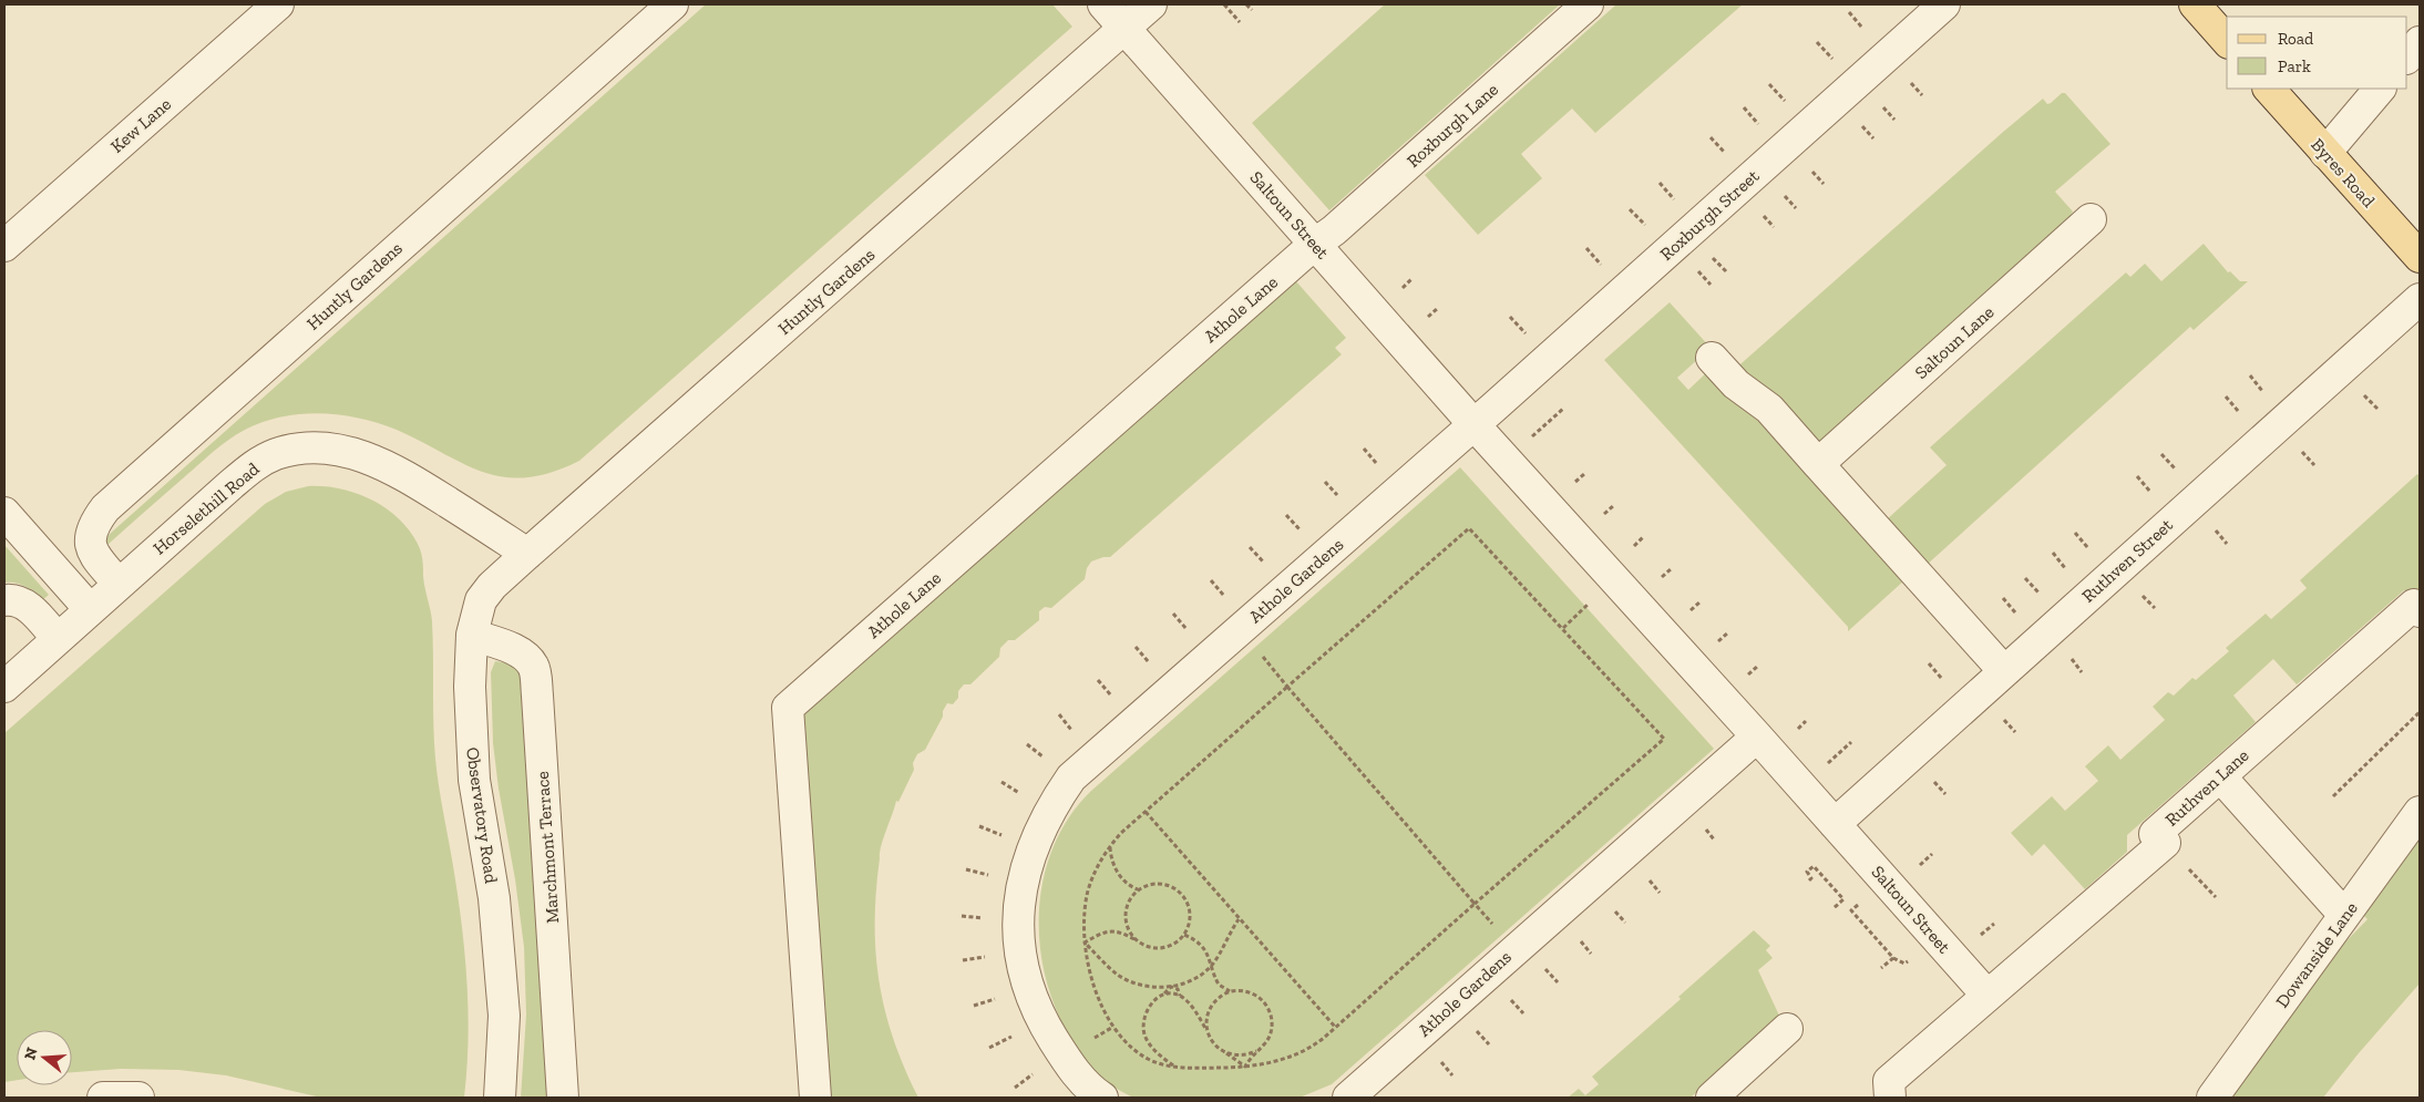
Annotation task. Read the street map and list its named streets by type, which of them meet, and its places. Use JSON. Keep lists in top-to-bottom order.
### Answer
{
  "streets": {
    "main road": ["Byres Road"],
    "street": [
      "Kew Lane",
      "Roxburgh Lane",
      "Saltoun Street",
      "Roxburgh Street",
      "Huntly Gardens",
      "Athole Lane",
      "Saltoun Lane",
      "Horselethill Road",
      "Ruthven Street",
      "Athole Gardens",
      "Ruthven Lane",
      "Observatory Road",
      "Marchmont Terrace",
      "Dowanside Lane"
    ]
  },
  "crossings": [
    ["Roxburgh Lane", "Saltoun Street"],
    ["Roxburgh Lane", "Athole Lane"],
    ["Saltoun Street", "Roxburgh Street"],
    ["Saltoun Street", "Huntly Gardens"],
    ["Saltoun Street", "Athole Lane"],
    ["Saltoun Street", "Ruthven Street"],
    ["Saltoun Street", "Athole Gardens"],
    ["Saltoun Street", "Ruthven Lane"],
    ["Roxburgh Street", "Athole Gardens"],
    ["Huntly Gardens", "Horselethill Road"],
    ["Huntly Gardens", "Observatory Road"],
    ["Horselethill Road", "Observatory Road"],
    ["Observatory Road", "Marchmont Terrace"]
  ],
  "legend": ["Road", "Park"],
  "north": "left"
}
